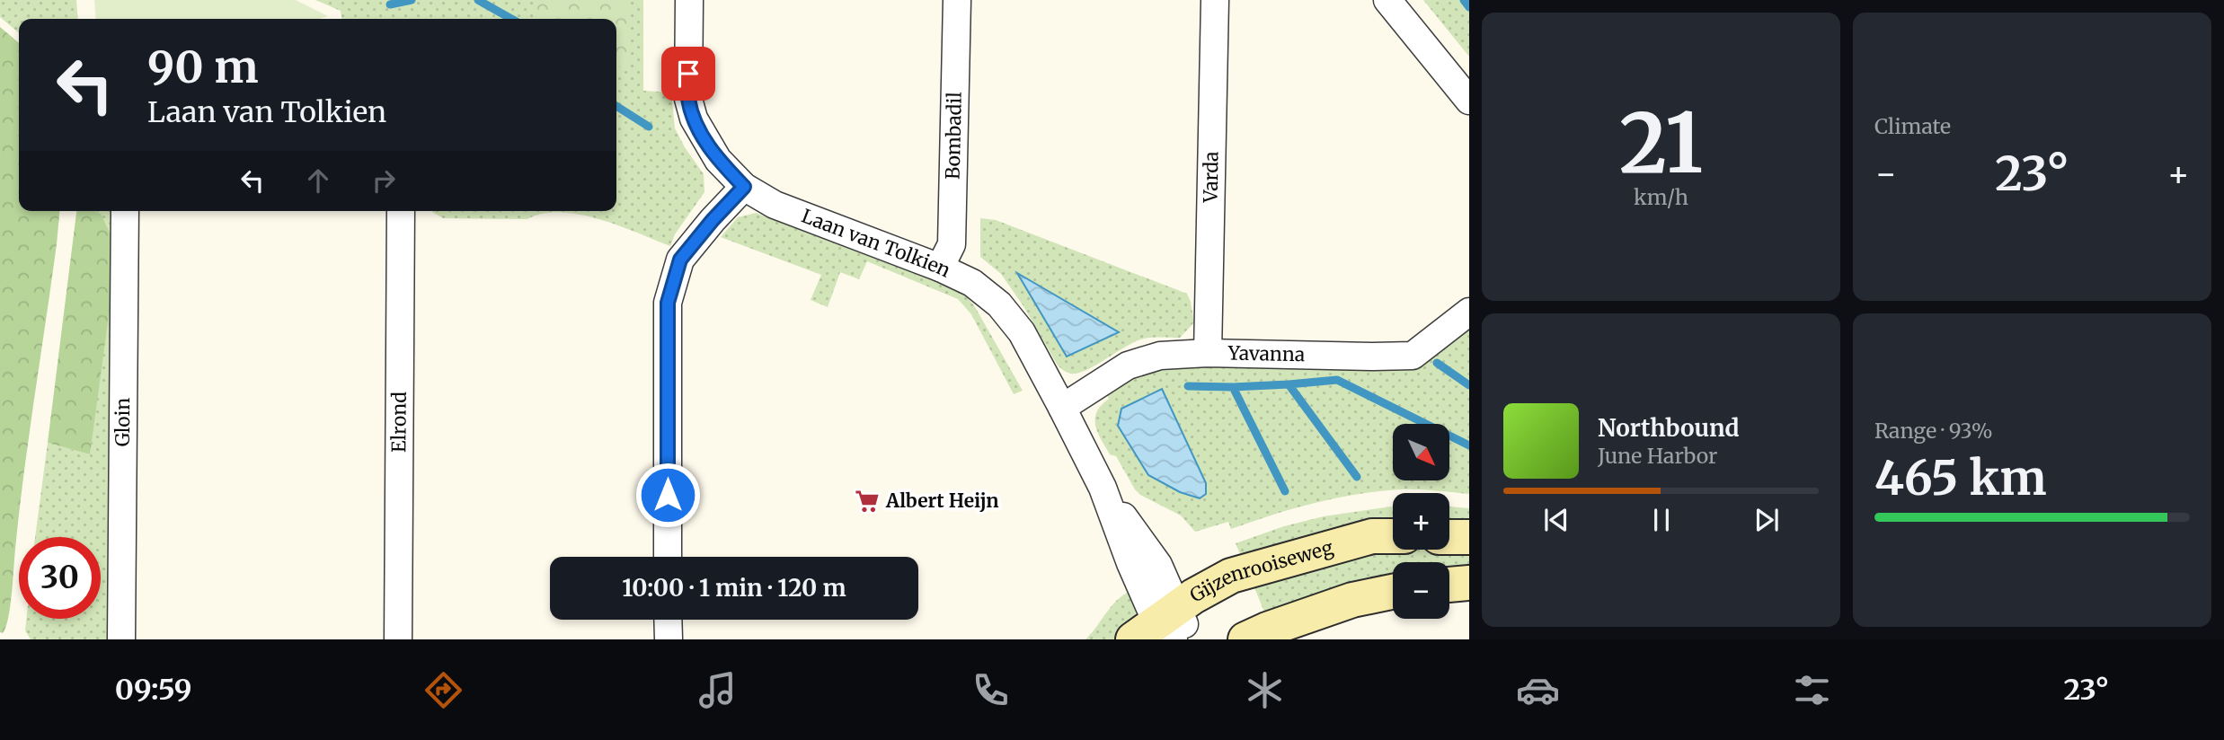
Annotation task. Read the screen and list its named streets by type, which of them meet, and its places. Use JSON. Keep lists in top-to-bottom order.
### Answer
{
  "streets": {
    "main road": ["Gijzenrooiseweg"],
    "street": [
      "Bombadil",
      "Varda",
      "Laan van Tolkien",
      "Yavanna",
      "Gloin",
      "Elrond"
    ]
  },
  "crossings": [
    ["Bombadil", "Laan van Tolkien"],
    ["Varda", "Yavanna"],
    ["Laan van Tolkien", "Yavanna"],
    ["Laan van Tolkien", "Gijzenrooiseweg"]
  ],
  "places": {
    "supermarket": ["Albert Heijn"]
  },
  "north": "bottom right",
  "page": {
    "tile": [
      ["21", "km/h"],
      "Climate",
      ["Range · 93%", "465 km"]
    ],
    "turn": ["90 m", "Laan van Tolkien"],
    "heat": ["−", "23°", "+"],
    "song": ["Northbound", "June Harbor"],
    "map_buttons": ["+", "−"],
    "limit": "30",
    "trip": "10:00 · 1 min · 120 m",
    "tabs": ["09:59", "23°"]
  }
}
